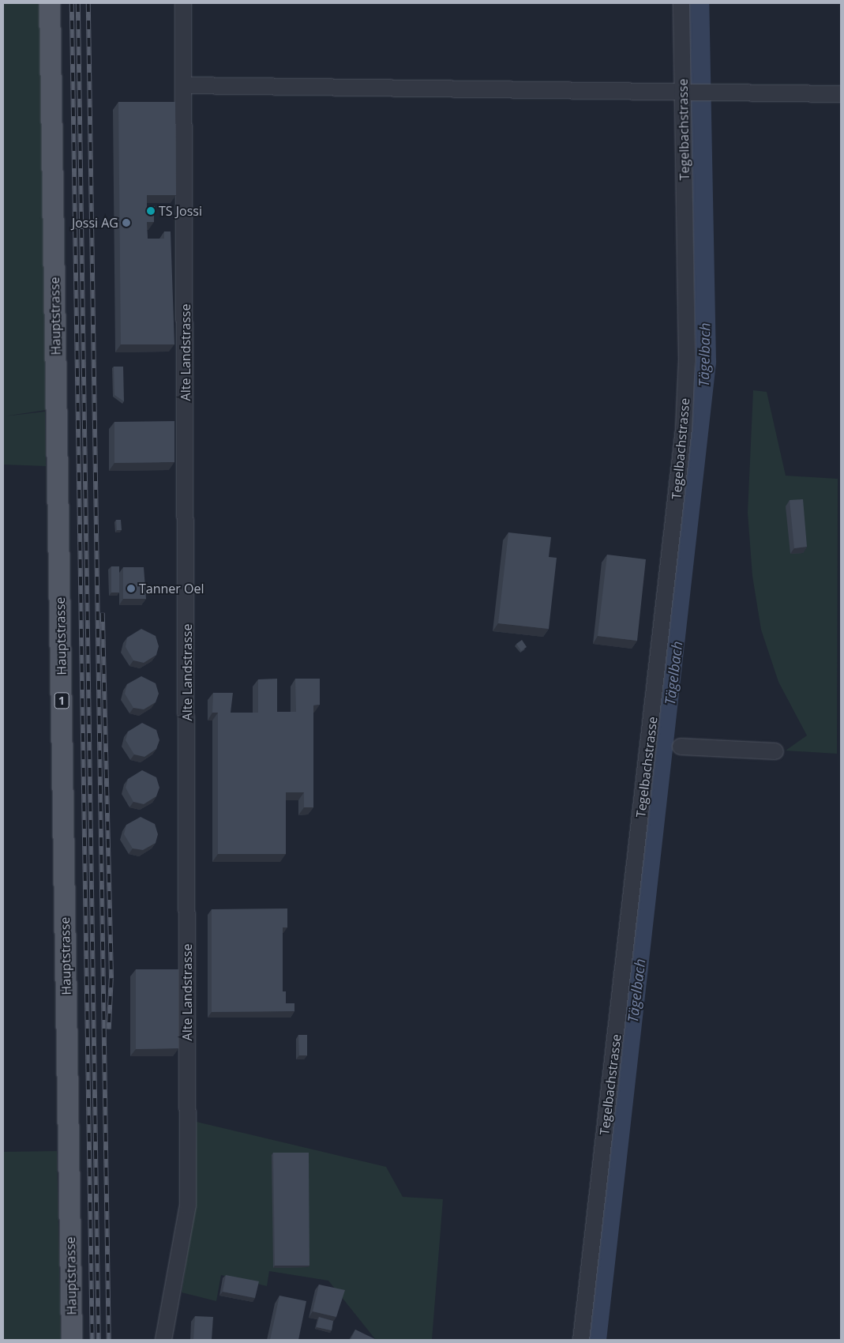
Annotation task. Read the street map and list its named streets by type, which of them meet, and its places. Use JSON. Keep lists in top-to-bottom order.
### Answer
{
  "streets": {
    "main road": ["Hauptstrasse", "1"],
    "street": ["Tegelbachstrasse", "Alte Landstrasse"]
  },
  "water": ["Tägelbach"],
  "places": ["TS Jossi", "Jossi AG", "Tanner Oel"]
}
